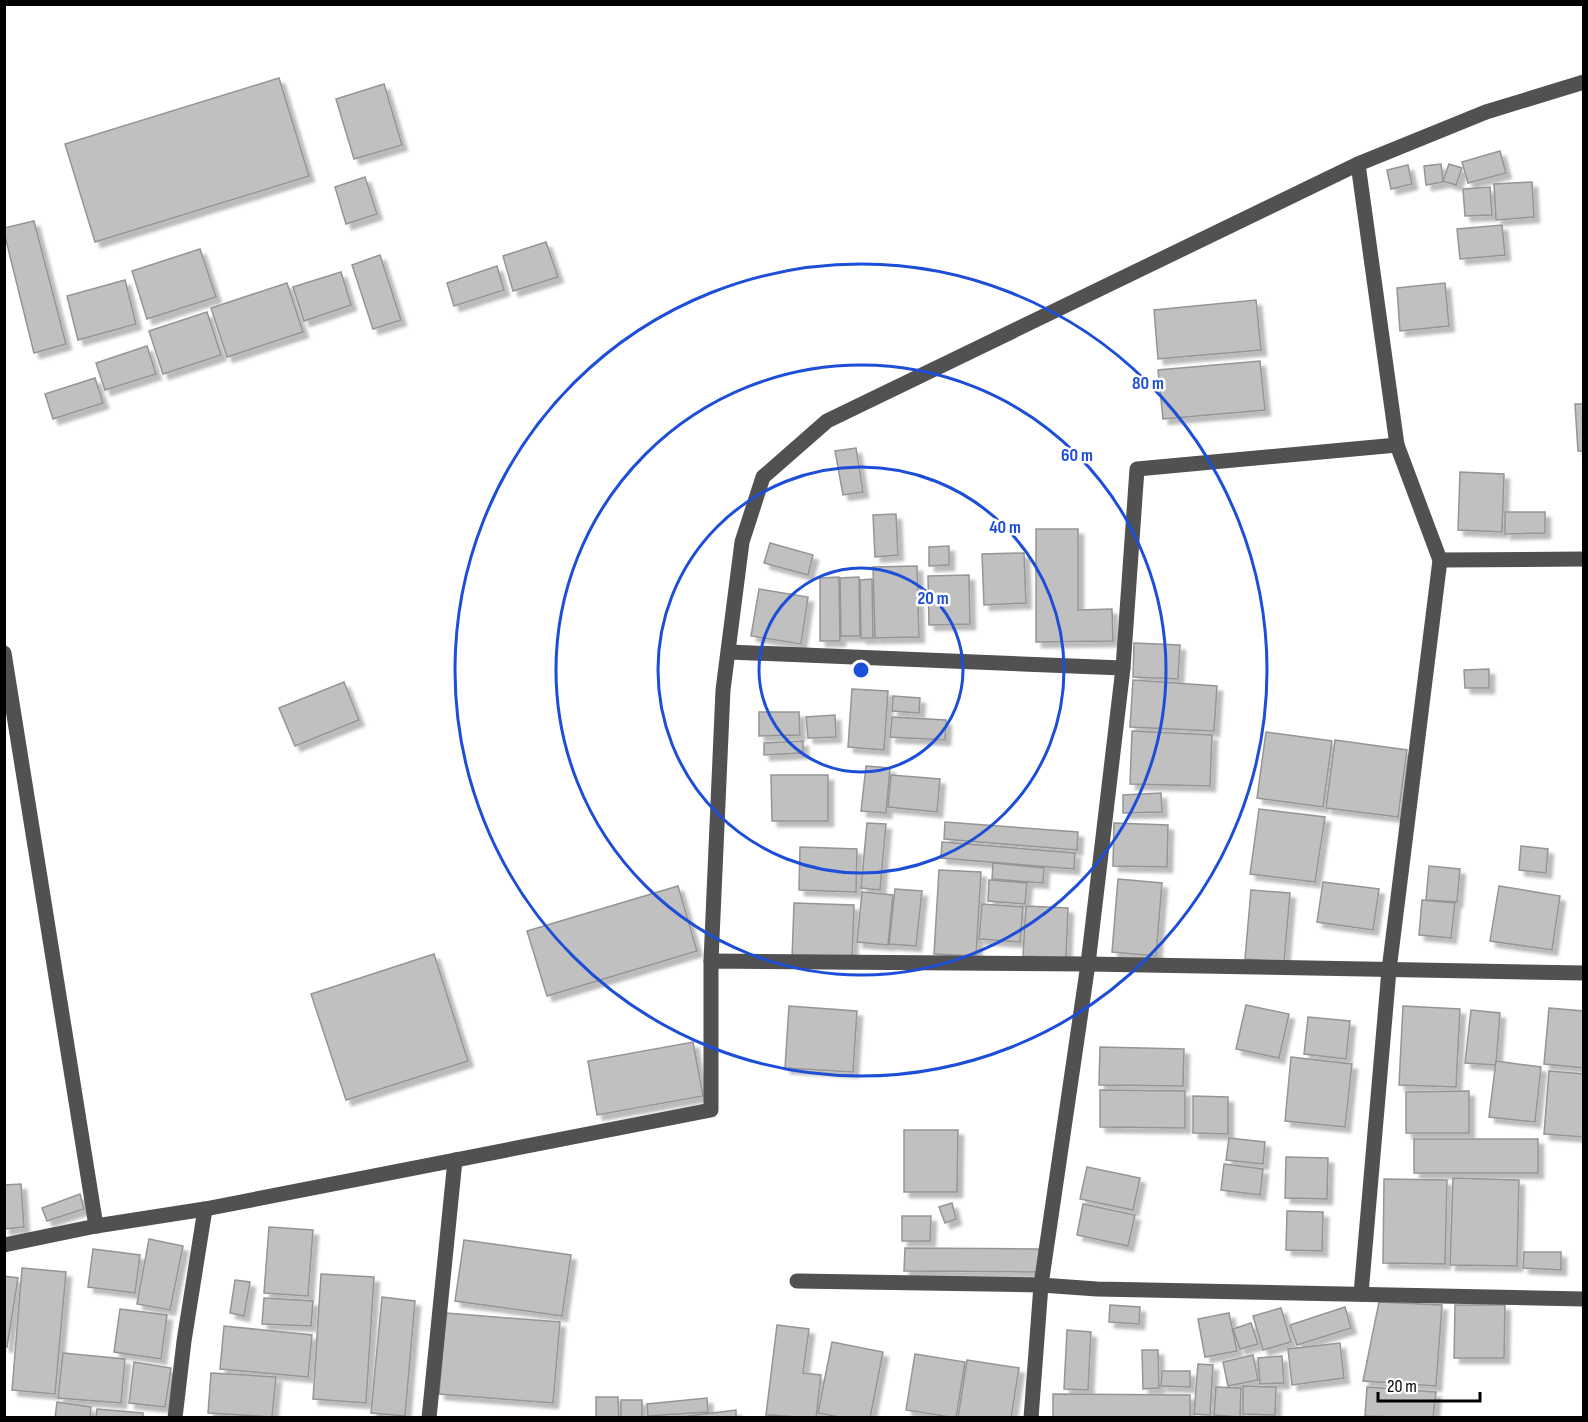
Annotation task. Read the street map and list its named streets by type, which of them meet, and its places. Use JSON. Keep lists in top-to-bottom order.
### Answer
{
  "scale_bar": "20 m",
  "rings": [
    "80 m",
    "60 m",
    "40 m",
    "20 m"
  ]
}
